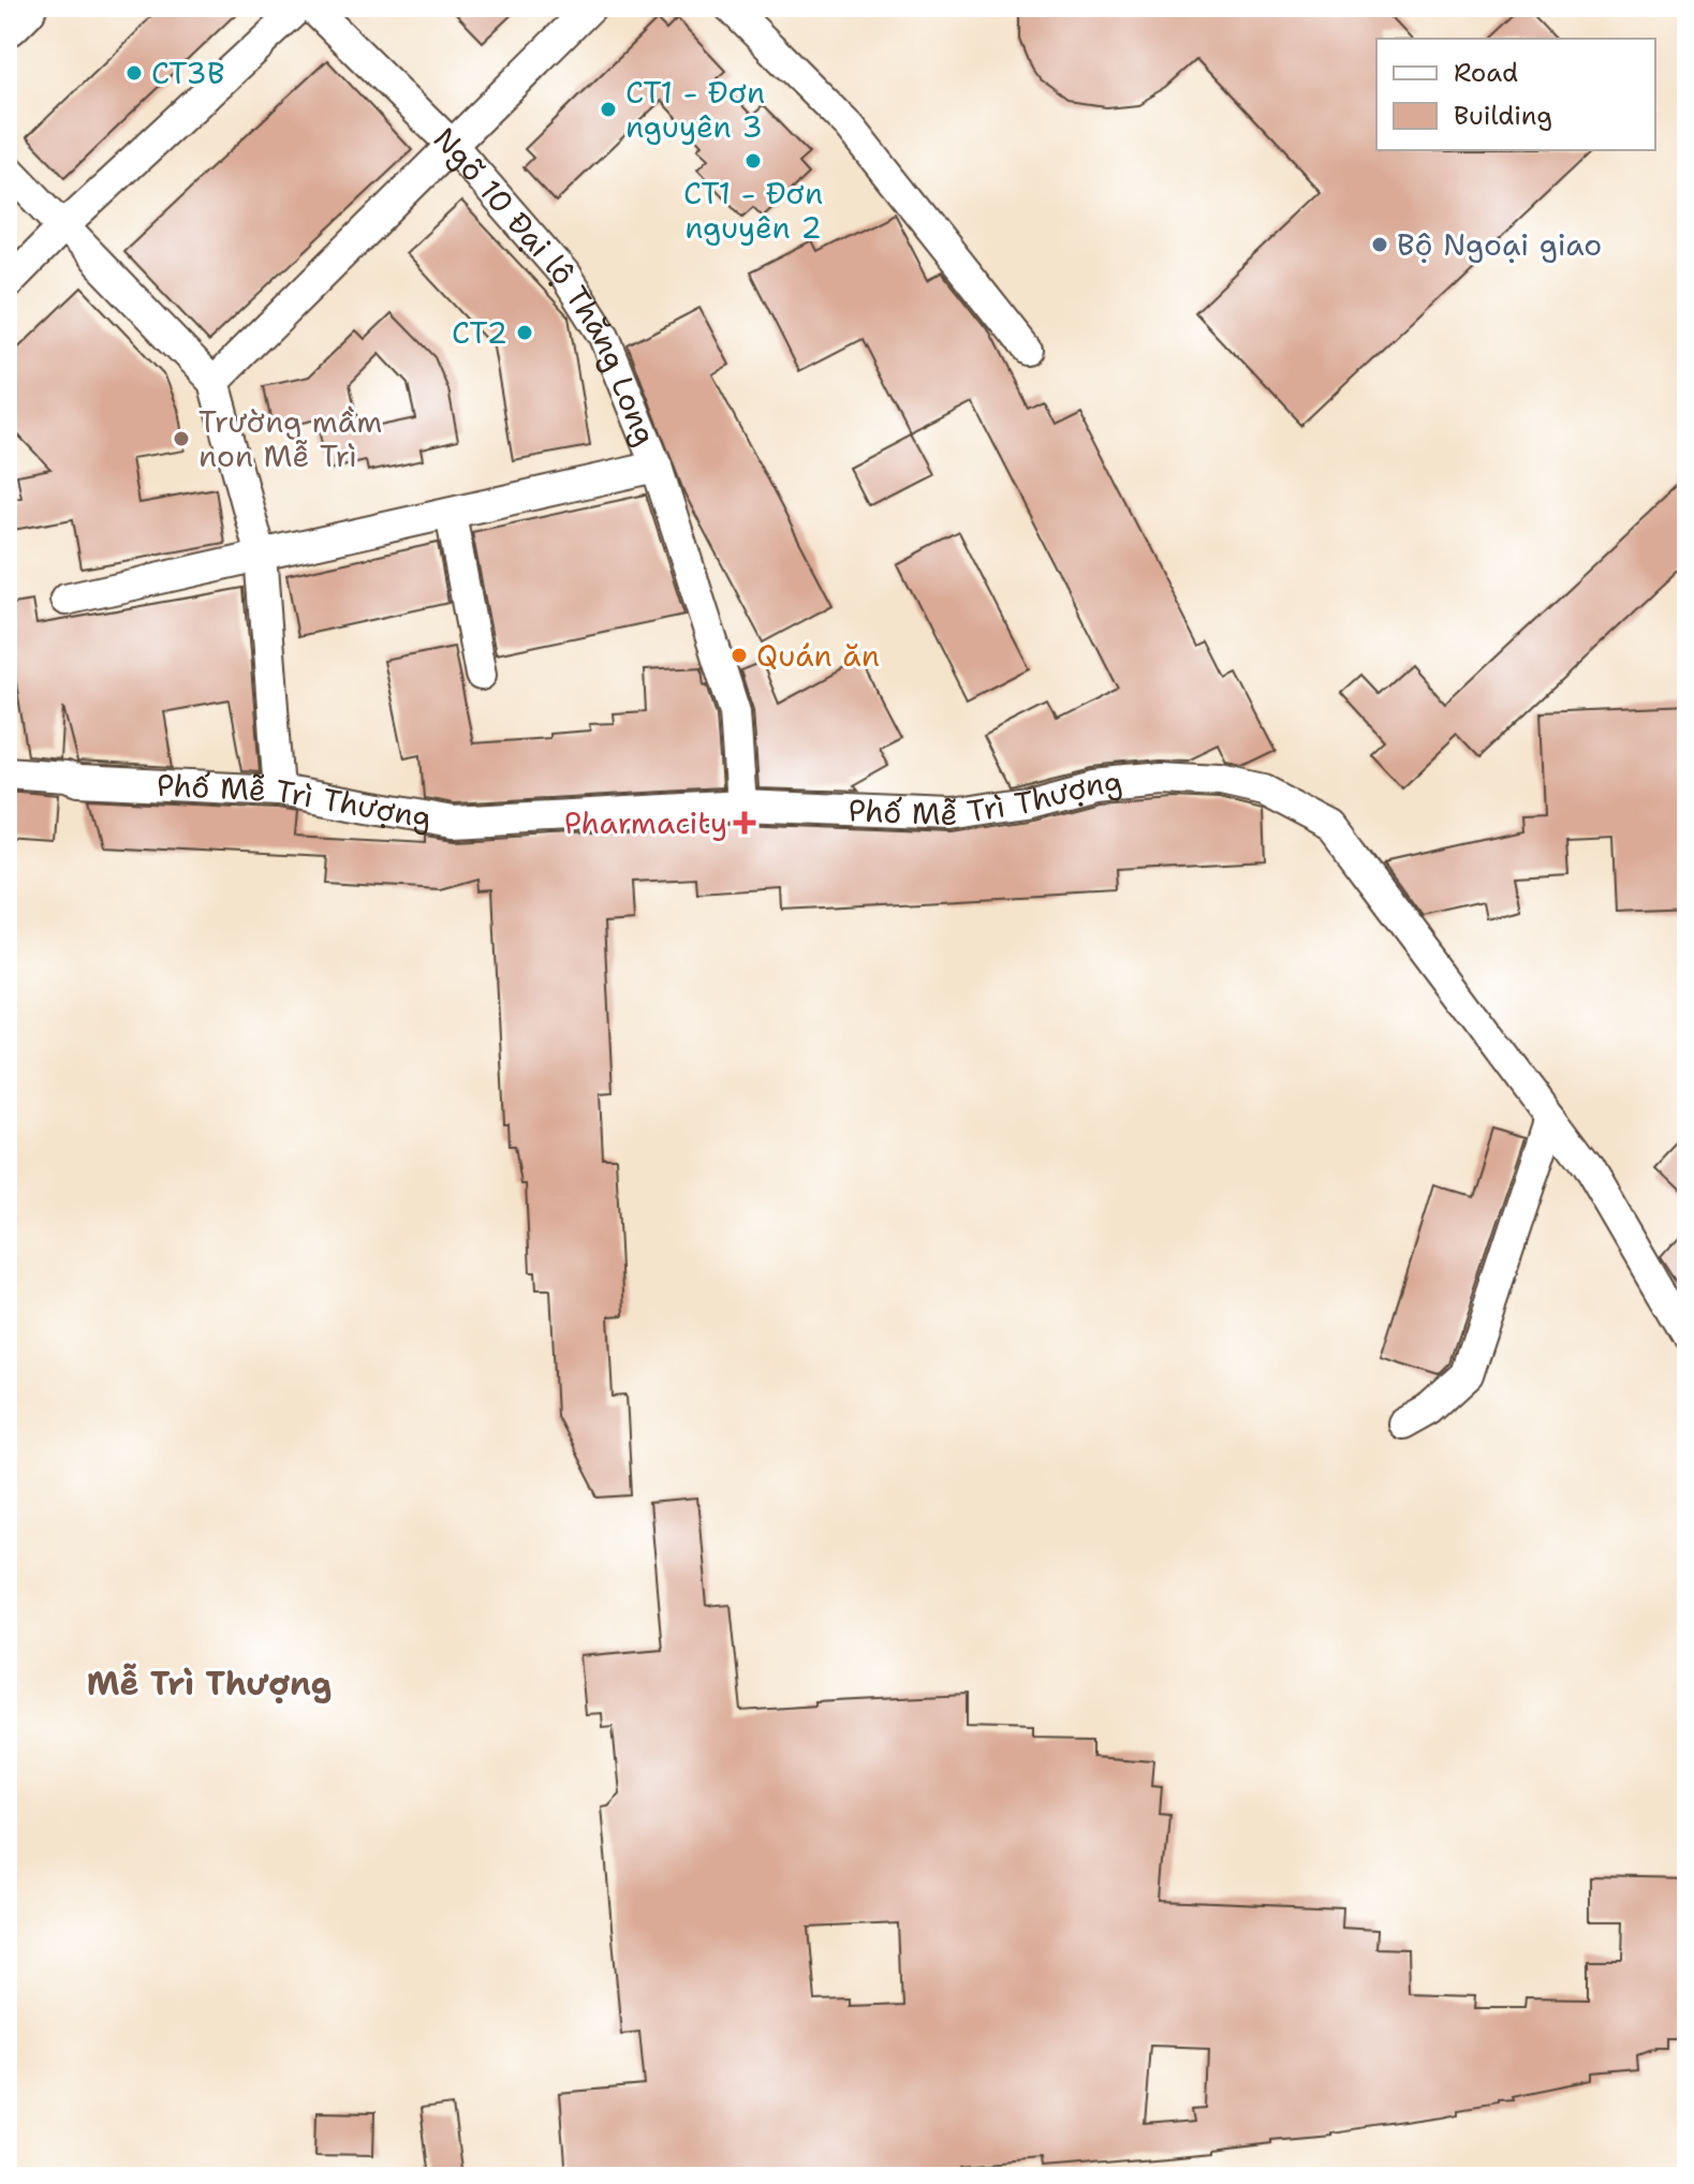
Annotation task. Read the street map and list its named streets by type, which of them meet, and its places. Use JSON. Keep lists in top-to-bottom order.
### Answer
{
  "streets": {
    "street": ["Ngõ 10 Đại lộ Thăng Long", "Phố Mễ Trì Thượng"]
  },
  "crossings": [
    ["Ngõ 10 Đại lộ Thăng Long", "Phố Mễ Trì Thượng"]
  ],
  "districts": ["Mễ Trì Thượng"],
  "places": {
    "other": [
      "CT3B",
      "CT1 - Đơn nguyên 3",
      "CT1 - Đơn nguyên 2",
      "Bộ Ngoại giao",
      "CT2",
      "Trường mầm non Mễ Trì",
      "Quán ăn"
    ],
    "health": ["Pharmacity"]
  },
  "legend": ["Road", "Building"]
}
